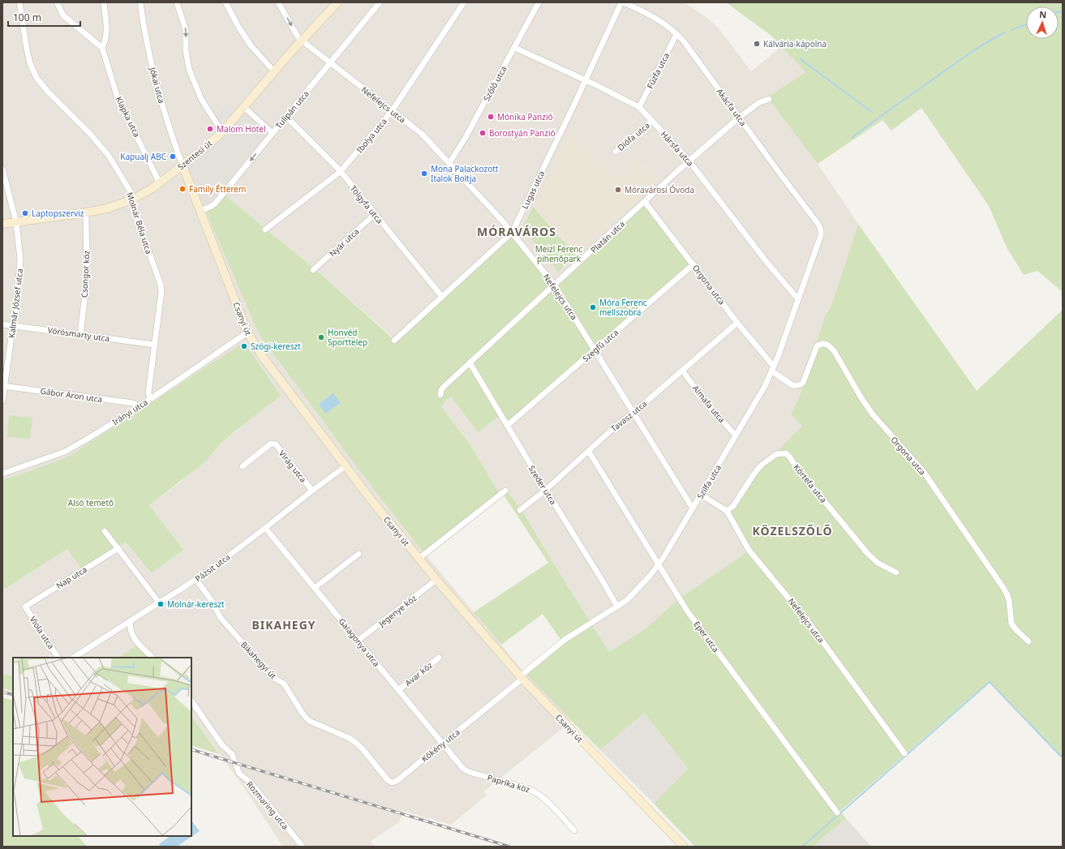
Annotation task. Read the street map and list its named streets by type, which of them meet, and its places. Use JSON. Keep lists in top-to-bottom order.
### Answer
{
  "streets": {
    "street": [
      "Fűzfa utca",
      "Szőlő utca",
      "Jókai utca",
      "Nefelejcs utca",
      "Akácfa utca",
      "Tulipán utca",
      "Klapka utca",
      "Ibolya utca",
      "Diófa utca",
      "Hársfa utca",
      "Szentesi út",
      "Lugas utca",
      "Tölgyfa utca",
      "Molnár Béla utca",
      "Platán utca",
      "Nyár utca",
      "Csongor köz",
      "Orgona utca",
      "Kalmár József utca",
      "Csanyi út",
      "Vörösmarty utca",
      "Szegfű utca",
      "Gábor Áron utca",
      "Almafa utca",
      "Irányi utca",
      "Tavasz utca",
      "Virág utca",
      "Szilfa utca",
      "Körtefa utca",
      "Szeder utca",
      "Pázsit utca",
      "Nap utca",
      "Jegenye köz",
      "Viola utca",
      "Eper utca",
      "Galagonya utca",
      "Bikahegyi út",
      "Avar köz",
      "Kökény utca",
      "Paprika köz",
      "Rozmaring utca"
    ]
  },
  "crossings": [
    ["Fűzfa utca", "Akácfa utca"],
    ["Fűzfa utca", "Hársfa utca"],
    ["Szőlő utca", "Nefelejcs utca"],
    ["Szőlő utca", "Hársfa utca"],
    ["Jókai utca", "Szentesi út"],
    ["Jókai utca", "Csanyi út"],
    ["Nefelejcs utca", "Tulipán utca"],
    ["Nefelejcs utca", "Ibolya utca"],
    ["Nefelejcs utca", "Szentesi út"],
    ["Nefelejcs utca", "Lugas utca"],
    ["Nefelejcs utca", "Platán utca"],
    ["Nefelejcs utca", "Szegfű utca"],
    ["Nefelejcs utca", "Tavasz utca"],
    ["Nefelejcs utca", "Szilfa utca"],
    ["Nefelejcs utca", "Körtefa utca"],
    ["Akácfa utca", "Platán utca"],
    ["Akácfa utca", "Szilfa utca"],
    ["Tulipán utca", "Tölgyfa utca"],
    ["Tulipán utca", "Csanyi út"],
    ["Klapka utca", "Szentesi út"],
    ["Ibolya utca", "Tölgyfa utca"],
    ["Diófa utca", "Hársfa utca"],
    ["Hársfa utca", "Lugas utca"],
    ["Hársfa utca", "Platán utca"],
    ["Hársfa utca", "Szilfa utca"],
    ["Szentesi út", "Molnár Béla utca"],
    ["Szentesi út", "Csongor köz"],
    ["Szentesi út", "Kalmár József utca"],
    ["Szentesi út", "Csanyi út"],
    ["Lugas utca", "Tölgyfa utca"],
    ["Tölgyfa utca", "Nyár utca"],
    ["Molnár Béla utca", "Vörösmarty utca"],
    ["Molnár Béla utca", "Irányi utca"],
    ["Platán utca", "Orgona utca"],
    ["Platán utca", "Szeder utca"],
    ["Csongor köz", "Vörösmarty utca"],
    ["Orgona utca", "Szegfű utca"],
    ["Orgona utca", "Tavasz utca"],
    ["Orgona utca", "Szilfa utca"],
    ["Kalmár József utca", "Vörösmarty utca"],
    ["Kalmár József utca", "Gábor Áron utca"],
    ["Csanyi út", "Irányi utca"],
    ["Csanyi út", "Szilfa utca"],
    ["Csanyi út", "Pázsit utca"],
    ["Csanyi út", "Jegenye köz"],
    ["Csanyi út", "Kökény utca"],
    ["Szegfű utca", "Szeder utca"],
    ["Gábor Áron utca", "Irányi utca"],
    ["Almafa utca", "Tavasz utca"],
    ["Almafa utca", "Szilfa utca"],
    ["Tavasz utca", "Szeder utca"],
    ["Tavasz utca", "Eper utca"],
    ["Virág utca", "Pázsit utca"],
    ["Szilfa utca", "Szeder utca"],
    ["Szilfa utca", "Eper utca"],
    ["Szilfa utca", "Kökény utca"],
    ["Pázsit utca", "Galagonya utca"],
    ["Pázsit utca", "Bikahegyi út"],
    ["Nap utca", "Viola utca"],
    ["Jegenye köz", "Galagonya utca"],
    ["Galagonya utca", "Avar köz"],
    ["Galagonya utca", "Kökény utca"],
    ["Galagonya utca", "Paprika köz"],
    ["Bikahegyi út", "Kökény utca"]
  ],
  "one_way": ["Tulipán utca"],
  "districts": ["MÓRAVÁROS", "KÖZELSZŐLŐ", "BIKAHEGY"],
  "parks": ["Meizl Ferenc pihenőpark", "Alsó temető"],
  "places": [
    "Kálvária-kápolna",
    "Mónika Panzió",
    "Malom Hotel",
    "Borostyán Panzió",
    "Kapualj ABC",
    "Mona Palackozott Italok Boltja",
    "Family Étterem",
    "Móravárosi Óvoda",
    "Laptopszerviz",
    "Móra Ferenc mellszobra",
    "Honvéd Sporttelep",
    "Szögi-kereszt",
    "Molnár-kereszt"
  ],
  "scale_bar": "100 m",
  "north": "top"
}
